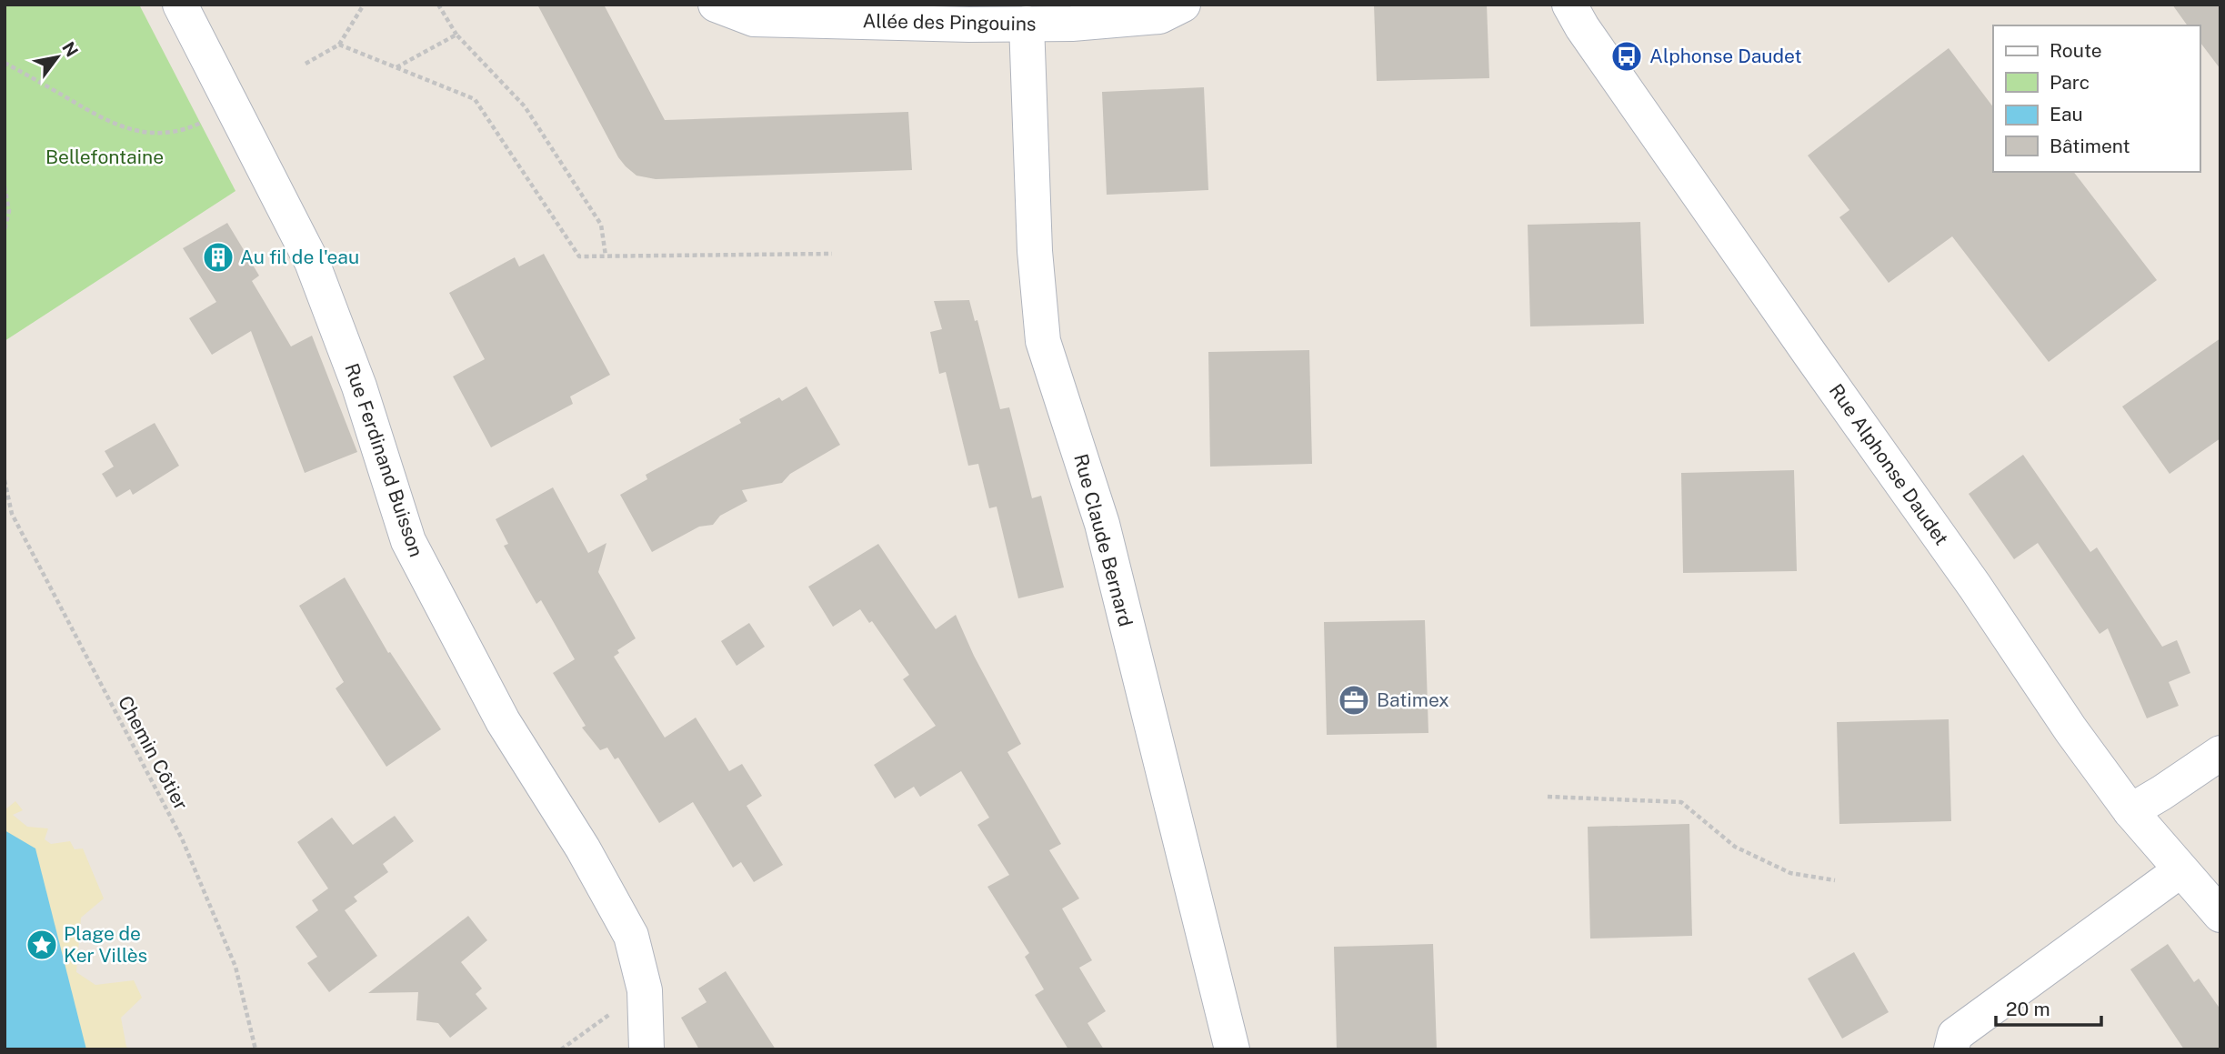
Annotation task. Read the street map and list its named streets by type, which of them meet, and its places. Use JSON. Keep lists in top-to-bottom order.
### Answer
{
  "streets": {
    "street": [
      "Allée des Pingouins",
      "Rue Ferdinand Buisson",
      "Rue Alphonse Daudet",
      "Rue Claude Bernard"
    ],
    "path": ["Chemin Côtier"]
  },
  "crossings": [
    ["Allée des Pingouins", "Rue Claude Bernard"]
  ],
  "parks": ["Bellefontaine"],
  "places": {
    "bus stop": ["Alphonse Daudet"],
    "building": ["Au fil de l'eau"],
    "office": ["Batimex"],
    "place": ["Plage de Ker Villès"]
  },
  "legend": [
    "Route",
    "Parc",
    "Eau",
    "Bâtiment"
  ],
  "scale_bar": "20 m",
  "north": "top right"
}
